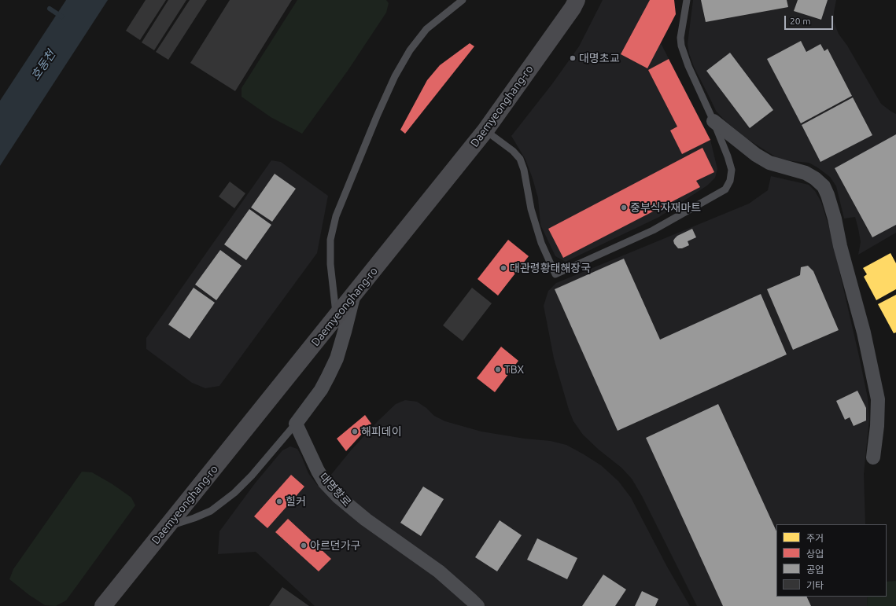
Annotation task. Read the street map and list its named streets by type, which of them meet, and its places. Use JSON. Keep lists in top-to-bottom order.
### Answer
{
  "streets": {
    "main road": ["Daemyeonghang-ro"],
    "street": ["대명항로"]
  },
  "water": ["호동천"],
  "places": [
    "대명초교",
    "중부식자재마트",
    "대관령황태해장국",
    "TBX",
    "해피데이",
    "힐커",
    "아르던가구"
  ],
  "legend": [
    "주거",
    "상업",
    "공업",
    "기타"
  ],
  "scale_bar": "20 m"
}
